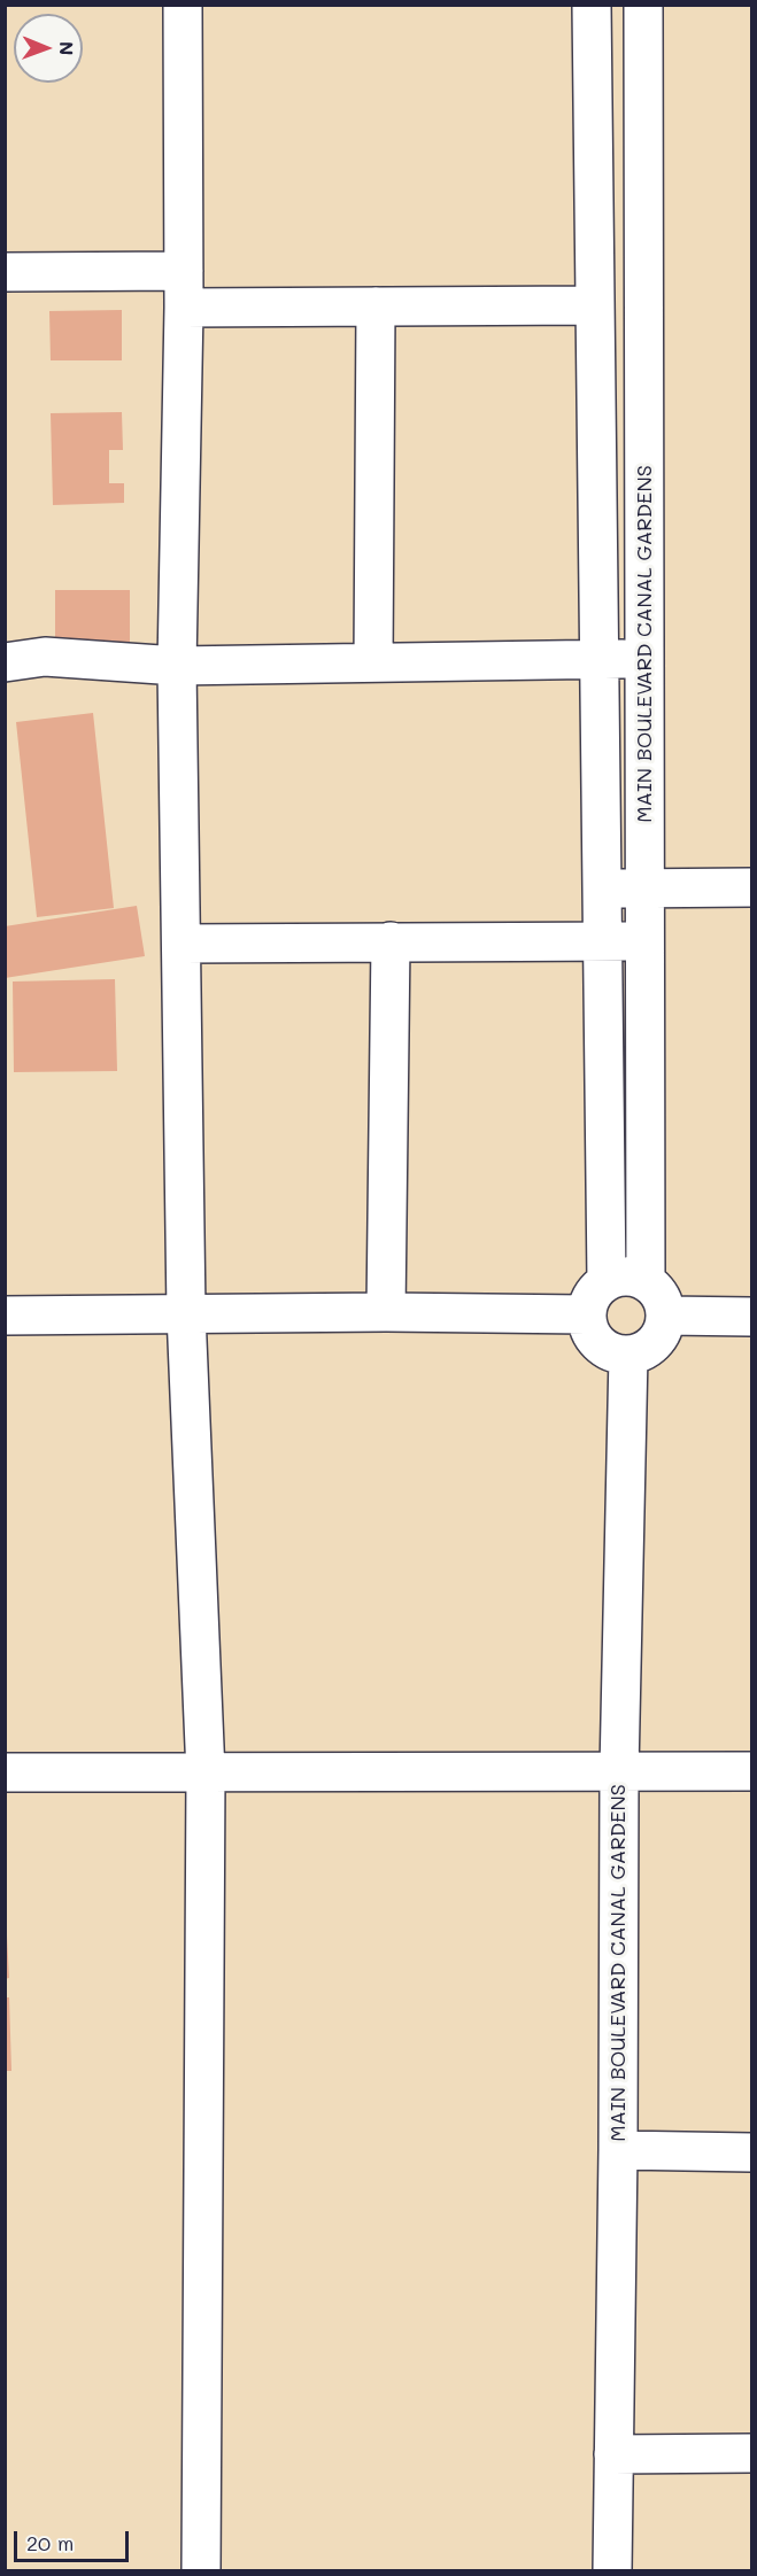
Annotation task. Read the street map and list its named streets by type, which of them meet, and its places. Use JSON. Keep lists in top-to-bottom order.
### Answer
{
  "streets": {
    "street": ["MAIN BOULEVARD CANAL GARDENS"]
  },
  "scale_bar": "20 m",
  "north": "right"
}
